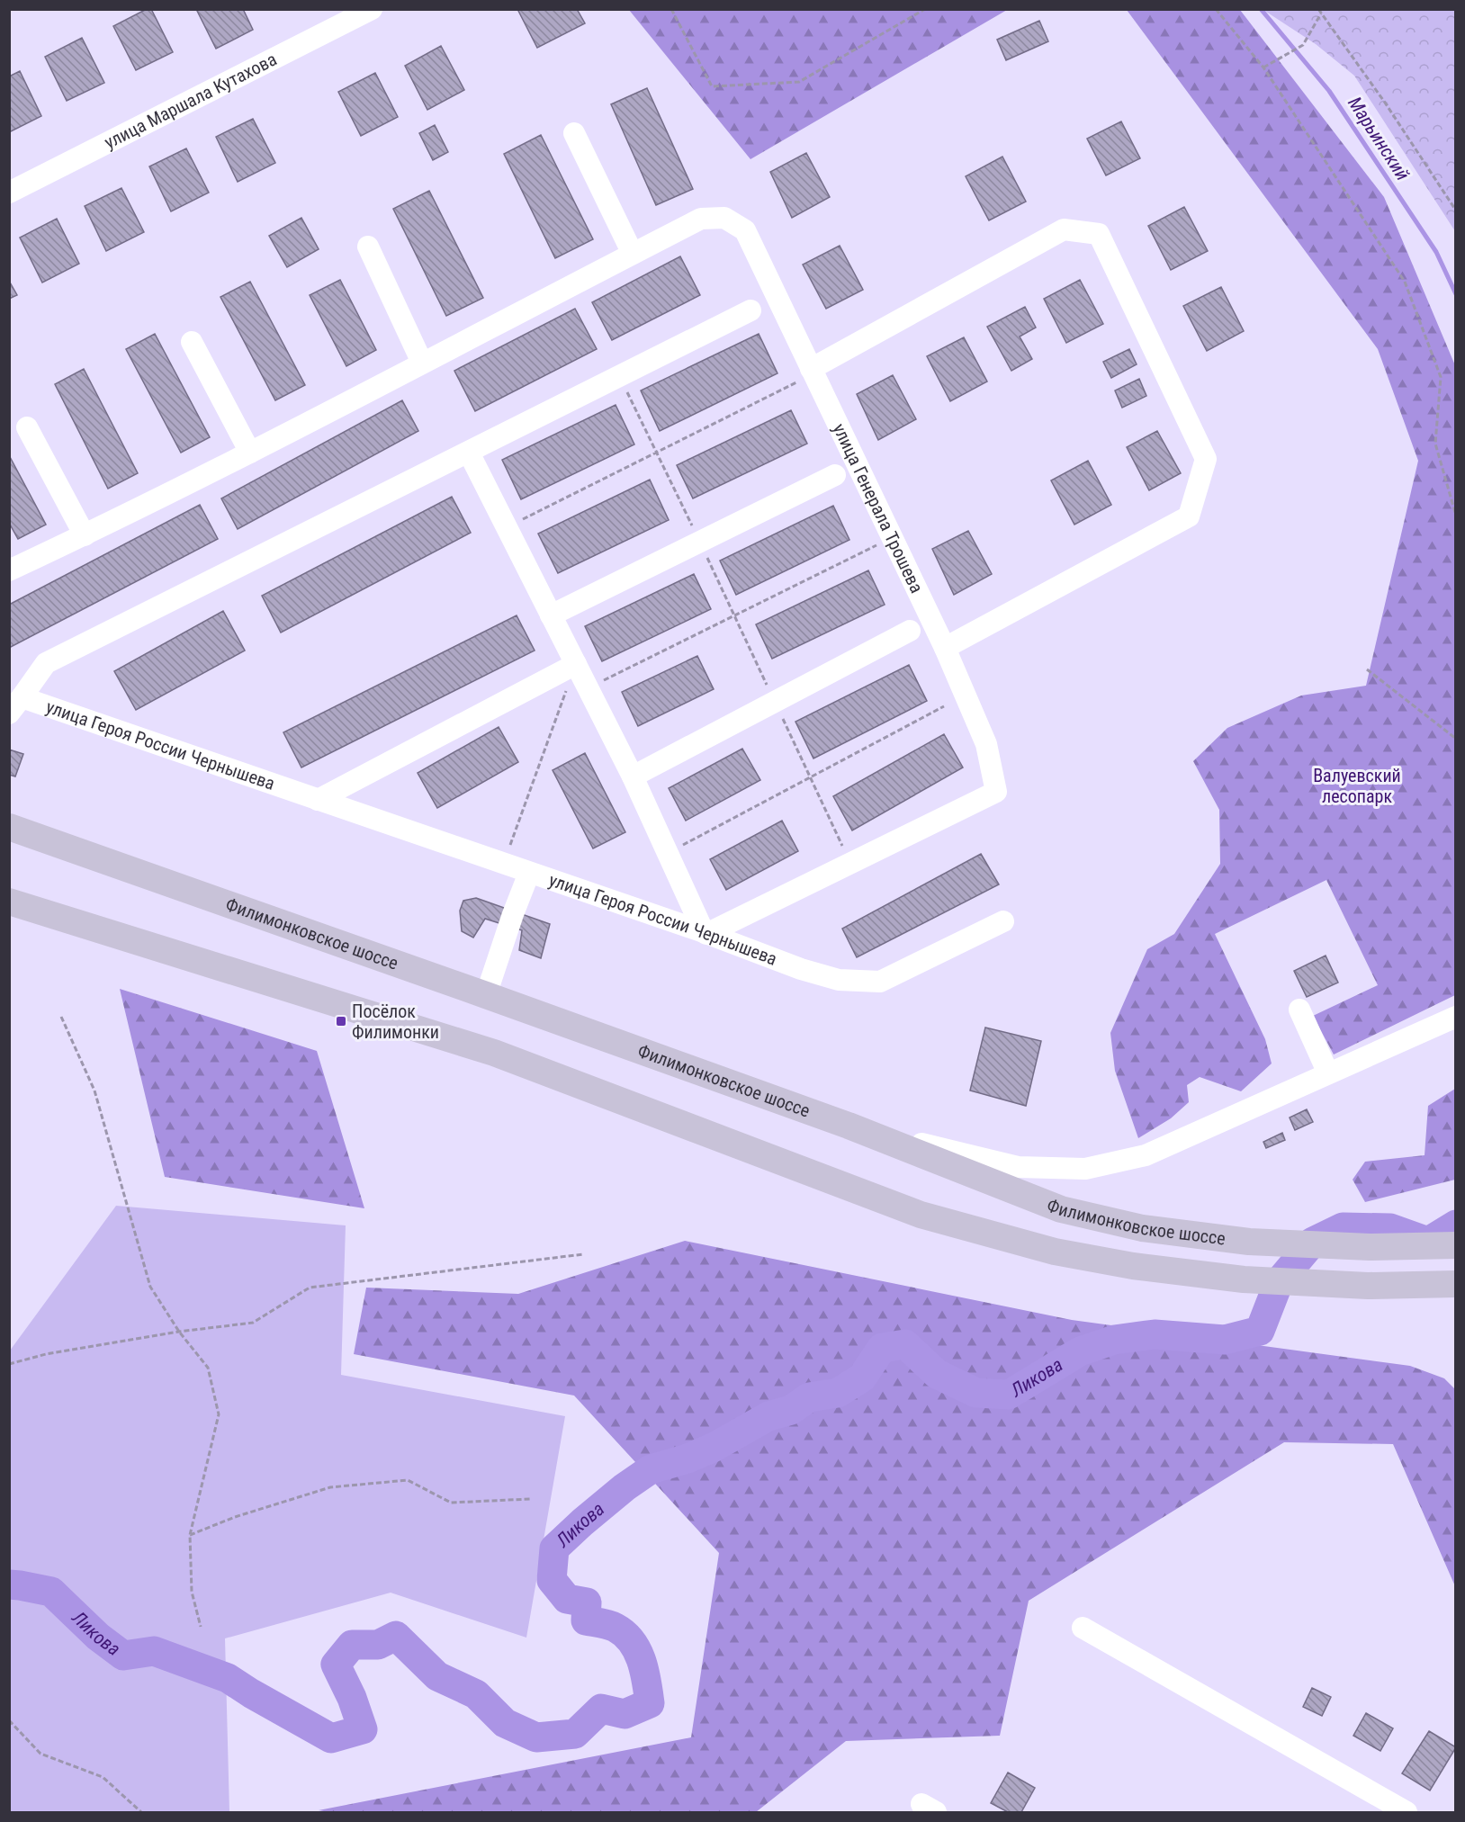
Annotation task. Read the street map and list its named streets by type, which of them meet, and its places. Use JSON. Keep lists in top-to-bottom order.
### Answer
{
  "streets": {
    "main road": ["Филимонковское шоссе"],
    "street": ["улица Маршала Кутахова", "улица Генерала Трошева", "улица Героя России Чернышева"]
  },
  "water": ["Марьинский", "Ликова"],
  "parks": ["Валуевский лесопарк"],
  "places": {
    "transit": ["Посёлок Филимонки"]
  }
}
